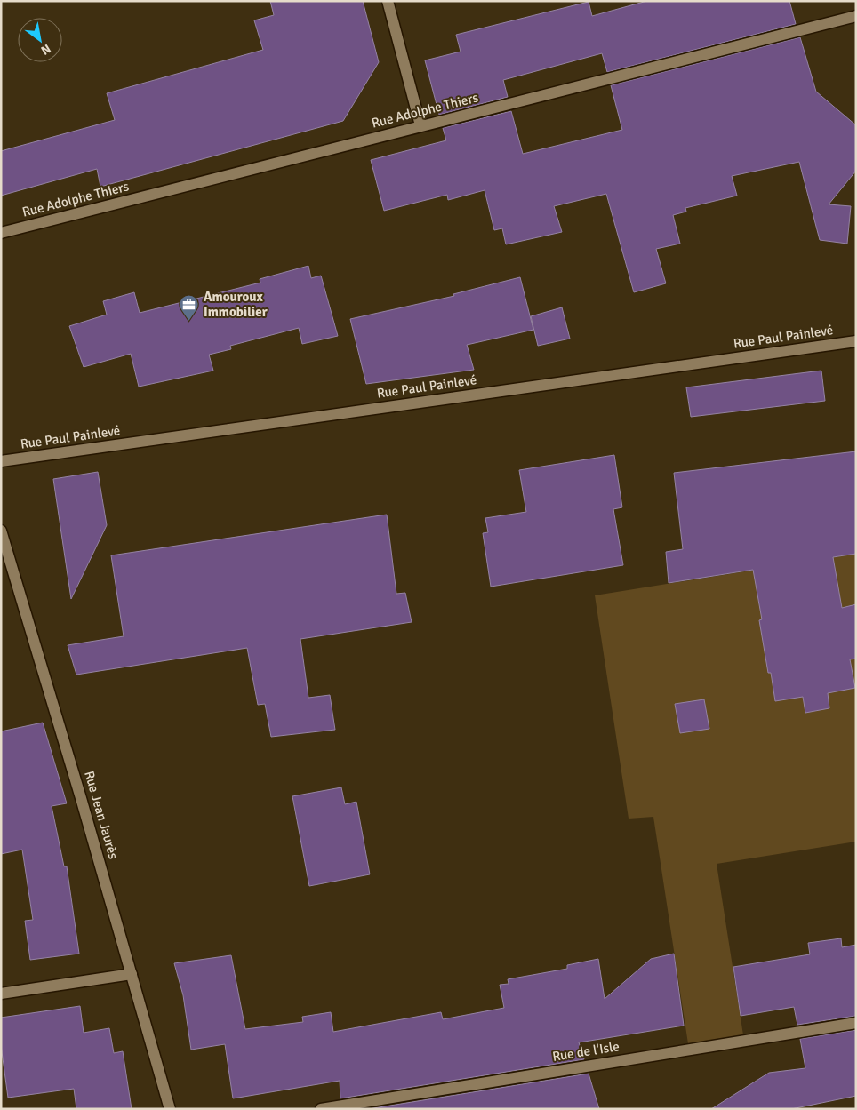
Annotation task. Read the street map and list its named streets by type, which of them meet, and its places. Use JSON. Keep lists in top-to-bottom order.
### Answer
{
  "streets": {
    "street": [
      "Rue Adolphe Thiers",
      "Rue Paul Painlevé",
      "Rue Jean Jaurès",
      "Rue de l'Isle"
    ]
  },
  "places": {
    "office": ["Amouroux Immobilier"]
  },
  "north": "bottom right"
}
